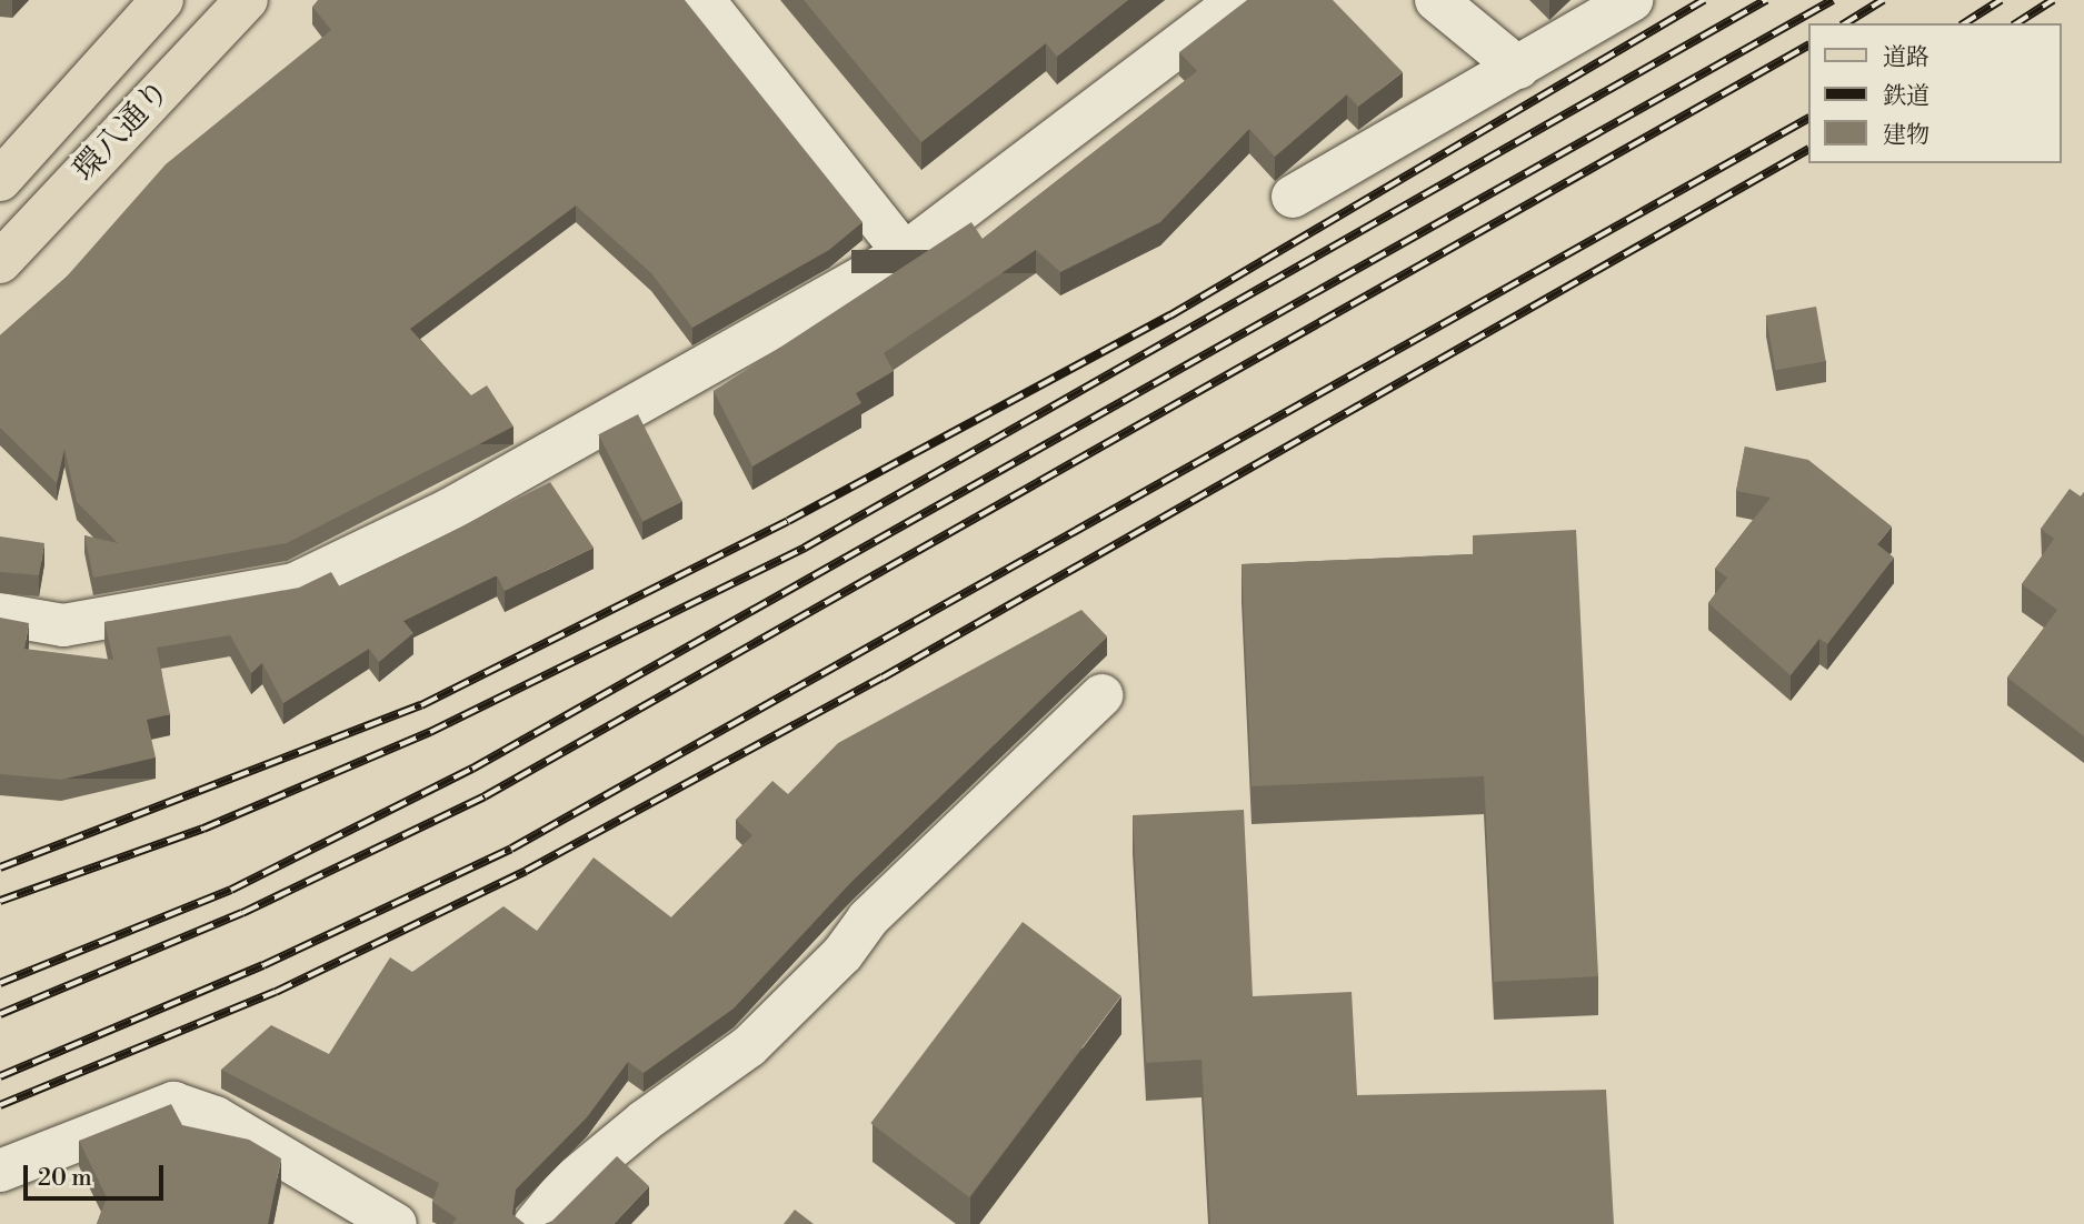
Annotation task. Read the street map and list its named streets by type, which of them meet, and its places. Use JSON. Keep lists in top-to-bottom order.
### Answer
{
  "streets": {
    "main road": ["環八通り"]
  },
  "legend": ["道路", "鉄道", "建物"],
  "scale_bar": "20 m"
}
